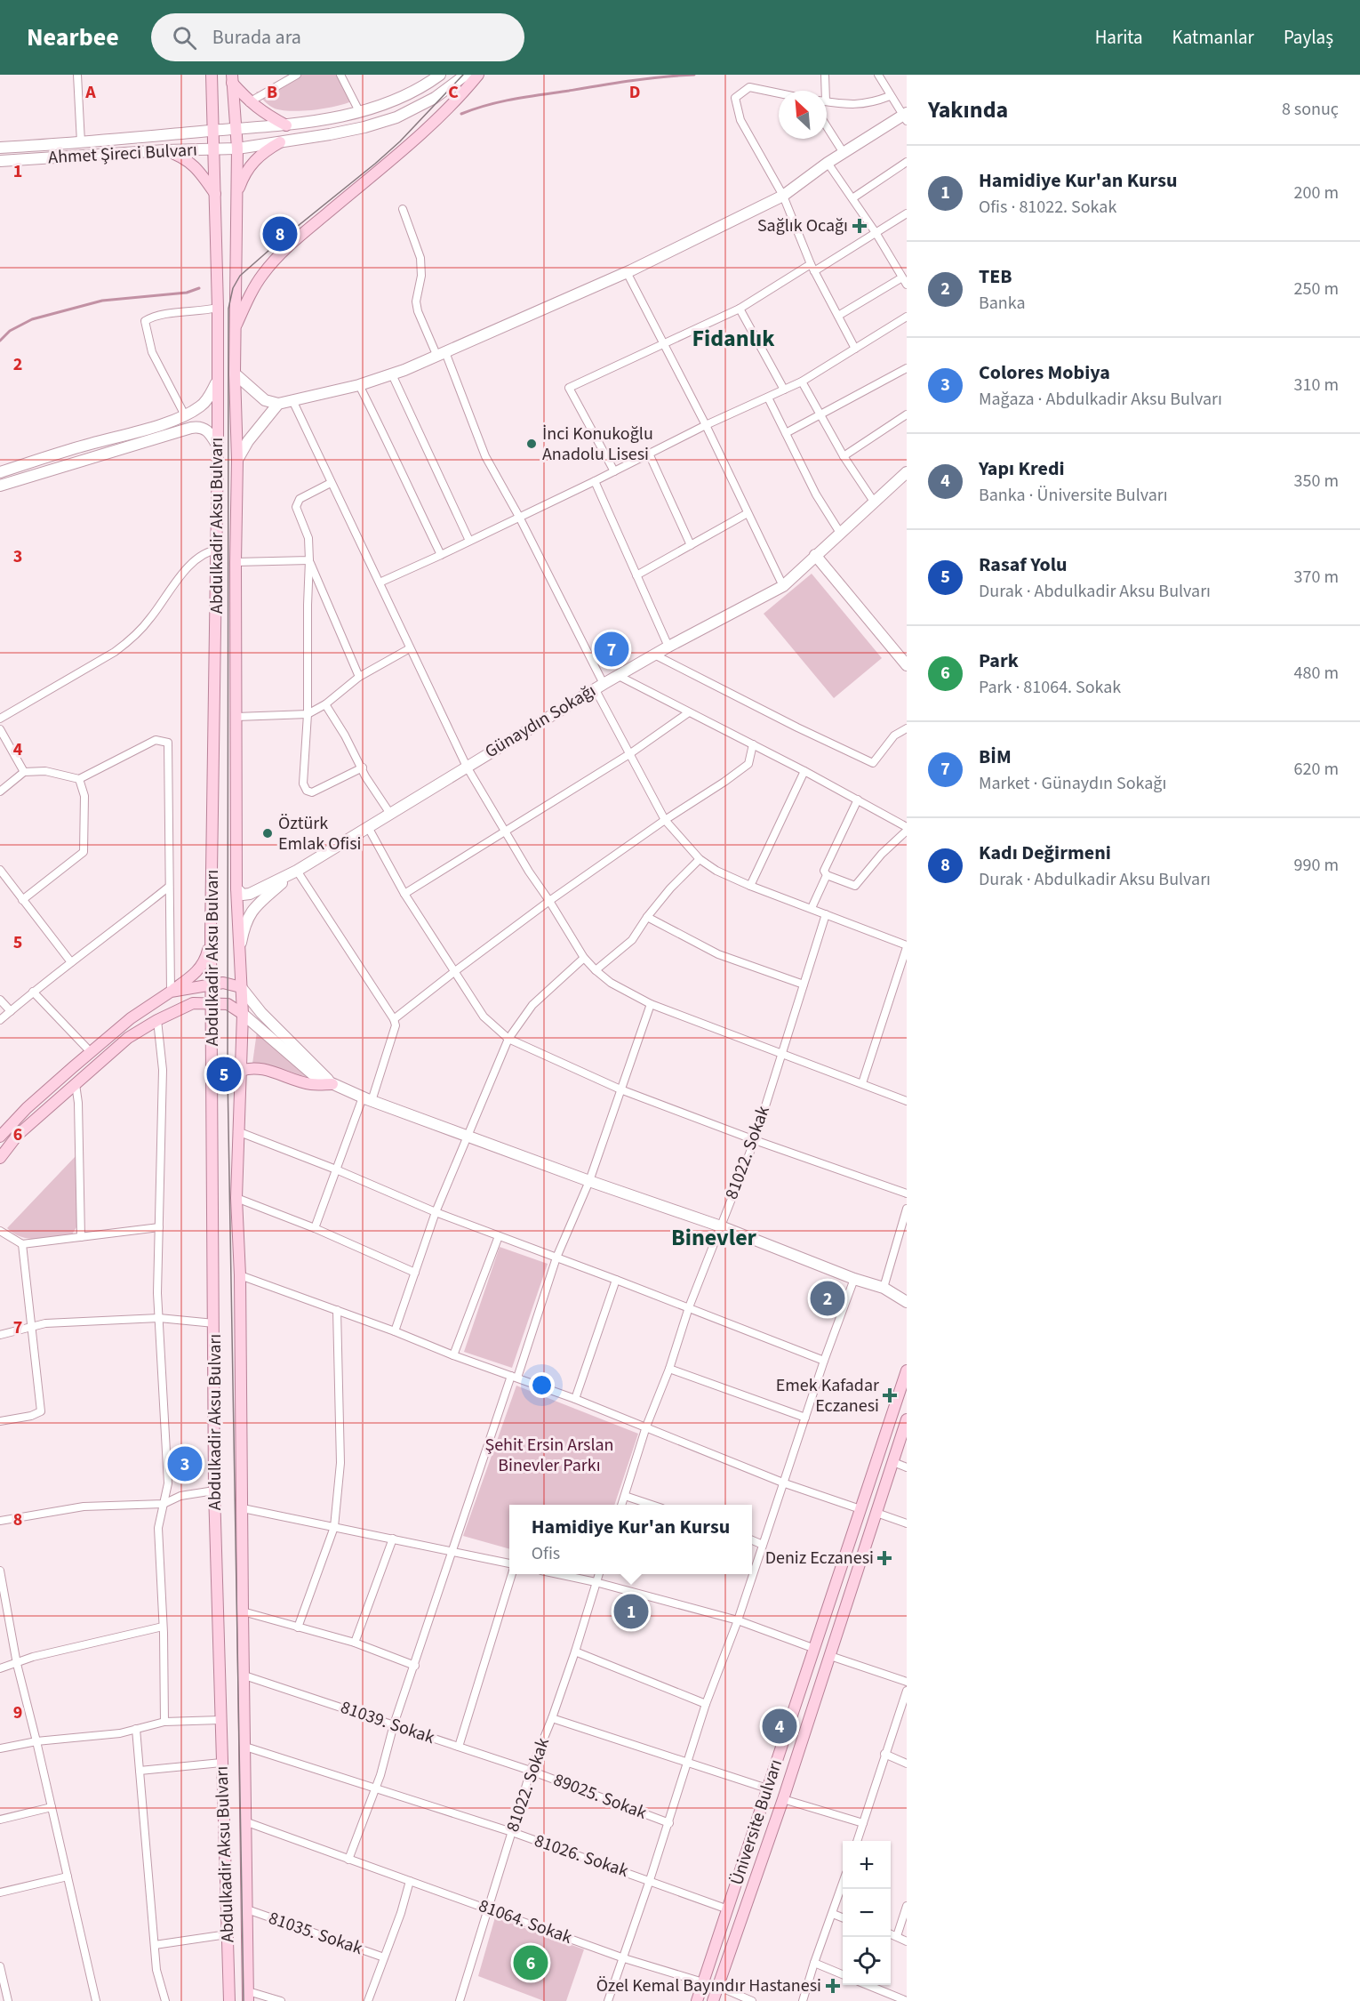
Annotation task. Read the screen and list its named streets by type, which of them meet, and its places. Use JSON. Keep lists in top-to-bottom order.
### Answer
{
  "streets": {
    "main road": ["Abdulkadir Aksu Bulvarı", "Üniversite Bulvarı"],
    "street": [
      "Ahmet Şireci Bulvarı",
      "Günaydın Sokağı",
      "81022. Sokak",
      "81039. Sokak",
      "89025. Sokak",
      "81026. Sokak",
      "81064. Sokak",
      "81035. Sokak"
    ]
  },
  "crossings": [
    ["Ahmet Şireci Bulvarı", "Abdulkadir Aksu Bulvarı"],
    ["81022. Sokak", "81039. Sokak"],
    ["81022. Sokak", "89025. Sokak"],
    ["81022. Sokak", "81026. Sokak"],
    ["81022. Sokak", "81064. Sokak"],
    ["81039. Sokak", "89025. Sokak"],
    ["Üniversite Bulvarı", "81026. Sokak"],
    ["Üniversite Bulvarı", "81064. Sokak"]
  ],
  "districts": ["Fidanlık", "Binevler"],
  "parks": ["Şehit Ersin Arslan Binevler Parkı"],
  "places": {
    "health": [
      "Sağlık Ocağı",
      "Emek Kafadar Eczanesi",
      "Deniz Eczanesi",
      "Özel Kemal Bayındır Hastanesi"
    ],
    "other": ["İnci Konukoğlu Anadolu Lisesi", "Öztürk Emlak Ofisi"]
  },
  "north": "top left",
  "page": {
    "header": "Nearbee",
    "search": "Burada ara",
    "nav": ["Harita", "Katmanlar", "Paylaş"],
    "heading": ["Yakında", "8 sonuç"],
    "list": [
      {
        "mark": "1",
        "name": "Hamidiye Kur'an Kursu",
        "note": "Ofis · 81022. Sokak",
        "value": "200 m"
      },
      {
        "mark": "2",
        "name": "TEB",
        "note": "Banka",
        "value": "250 m"
      },
      {
        "mark": "3",
        "name": "Colores Mobiya",
        "note": "Mağaza · Abdulkadir Aksu Bulvarı",
        "value": "310 m"
      },
      {
        "mark": "4",
        "name": "Yapı Kredi",
        "note": "Banka · Üniversite Bulvarı",
        "value": "350 m"
      },
      {
        "mark": "5",
        "name": "Rasaf Yolu",
        "note": "Durak · Abdulkadir Aksu Bulvarı",
        "value": "370 m"
      },
      {
        "mark": "6",
        "name": "Park",
        "note": "Park · 81064. Sokak",
        "value": "480 m"
      },
      {
        "mark": "7",
        "name": "BİM",
        "note": "Market · Günaydın Sokağı",
        "value": "620 m"
      },
      {
        "mark": "8",
        "name": "Kadı Değirmeni",
        "note": "Durak · Abdulkadir Aksu Bulvarı",
        "value": "990 m"
      }
    ],
    "pins": [
      "8",
      "7",
      "5",
      "2",
      "3",
      "1",
      "4",
      "6"
    ],
    "popup": ["Hamidiye Kur'an Kursu", "Ofis"],
    "map_buttons": ["+", "−"]
  },
  "grid": {
    "columns": [
      "A",
      "B",
      "C",
      "D"
    ],
    "rows": [
      "1",
      "2",
      "3",
      "4",
      "5",
      "6",
      "7",
      "8",
      "9"
    ]
  }
}
